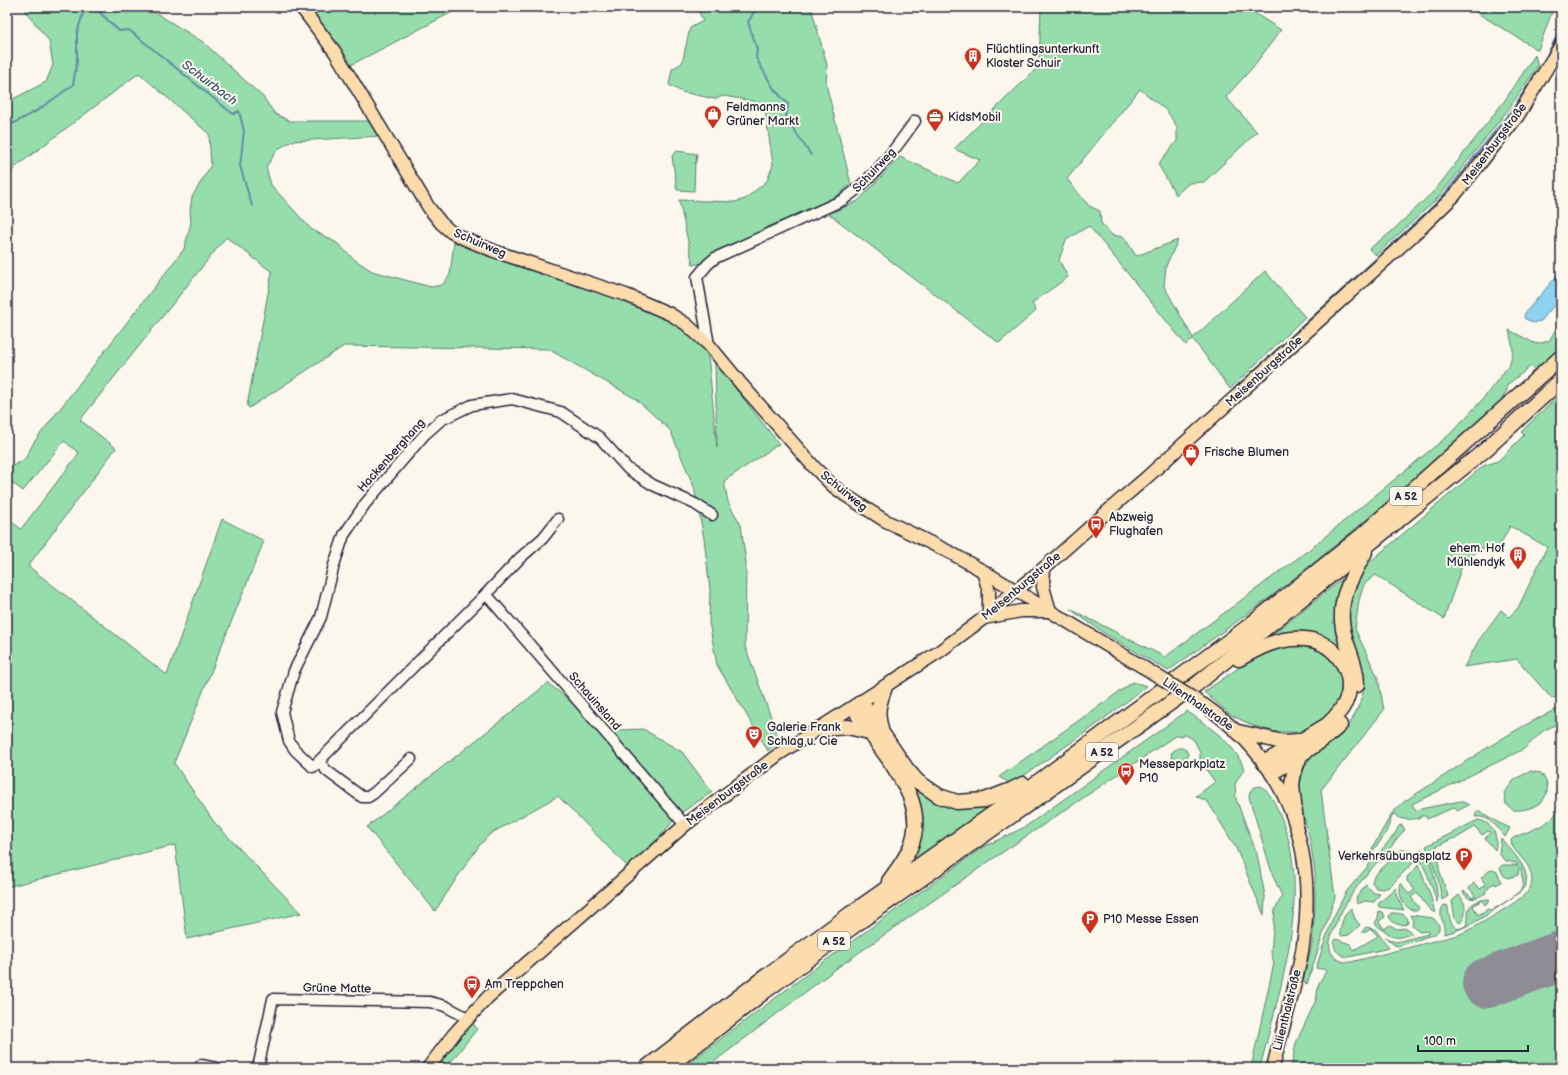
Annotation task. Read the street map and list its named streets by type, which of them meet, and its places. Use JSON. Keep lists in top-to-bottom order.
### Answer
{
  "streets": {
    "highway": ["A 52"],
    "main road": ["Meisenburgstraße", "Schuirweg", "Lilienthalstraße"],
    "street": ["Hackenberghang", "Schauinsland", "Grüne Matte"]
  },
  "crossings": [
    ["Meisenburgstraße", "Schuirweg"],
    ["Meisenburgstraße", "Schauinsland"],
    ["Meisenburgstraße", "Lilienthalstraße"],
    ["Meisenburgstraße", "Grüne Matte"],
    ["Schuirweg", "Lilienthalstraße"]
  ],
  "water": ["Schuirbach"],
  "places": {
    "building": ["Flüchtlingsunterkunft Kloster Schuir", "ehem. Hof Mühlendyk"],
    "shop": ["Feldmanns Grüner Markt", "Frische Blumen"],
    "office": ["KidsMobil"],
    "bus stop": ["Abzweig Flughafen", "Messeparkplatz P10", "Am Treppchen"],
    "theatre": ["Galerie Frank Schlag u. Cie"],
    "parking": ["Verkehrsübungsplatz", "P10 Messe Essen"]
  },
  "scale_bar": "100 m"
}
